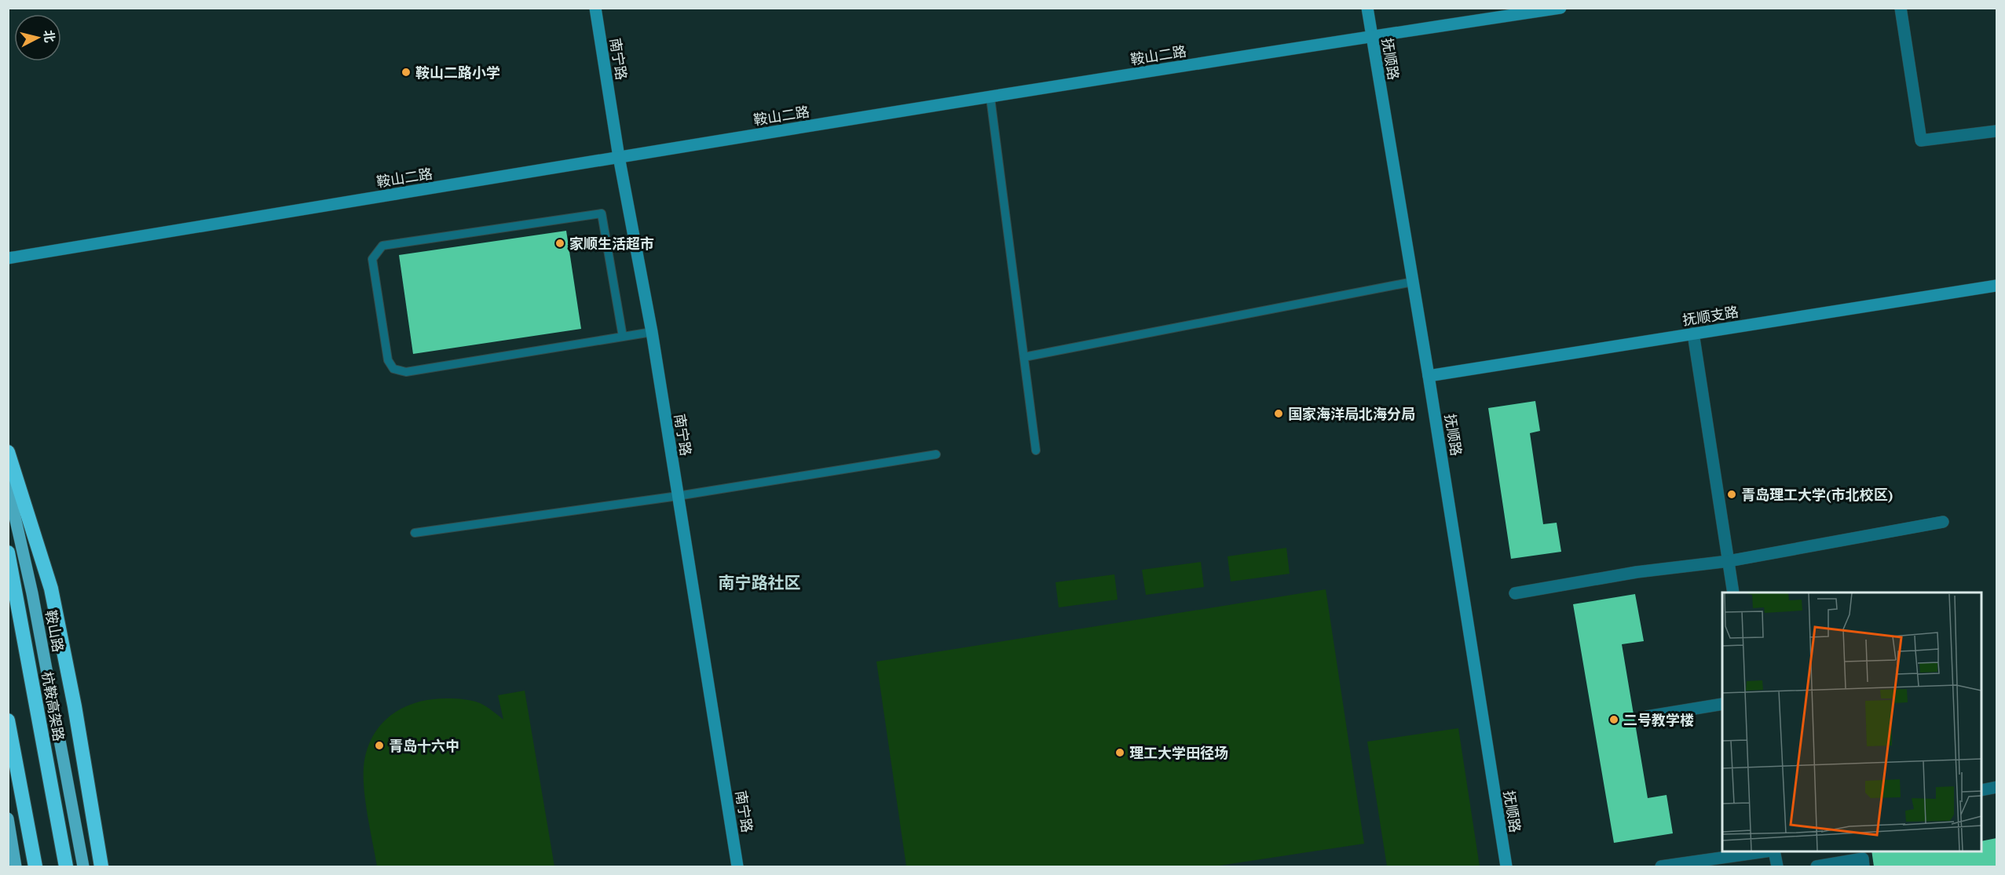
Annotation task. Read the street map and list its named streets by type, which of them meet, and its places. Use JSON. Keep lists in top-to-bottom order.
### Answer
{
  "streets": {
    "highway": ["杭鞍高架路"],
    "main road": ["鞍山路"],
    "street": [
      "鞍山二路",
      "南宁路",
      "抚顺路",
      "抚顺支路"
    ]
  },
  "crossings": [
    ["鞍山二路", "南宁路"],
    ["鞍山二路", "抚顺路"],
    ["抚顺路", "抚顺支路"]
  ],
  "districts": ["南宁路社区"],
  "places": [
    "鞍山二路小学",
    "家顺生活超市",
    "国家海洋局北海分局",
    "青岛理工大学(市北校区)",
    "二号教学楼",
    "青岛十六中",
    "理工大学田径场"
  ],
  "north": "right"
}
